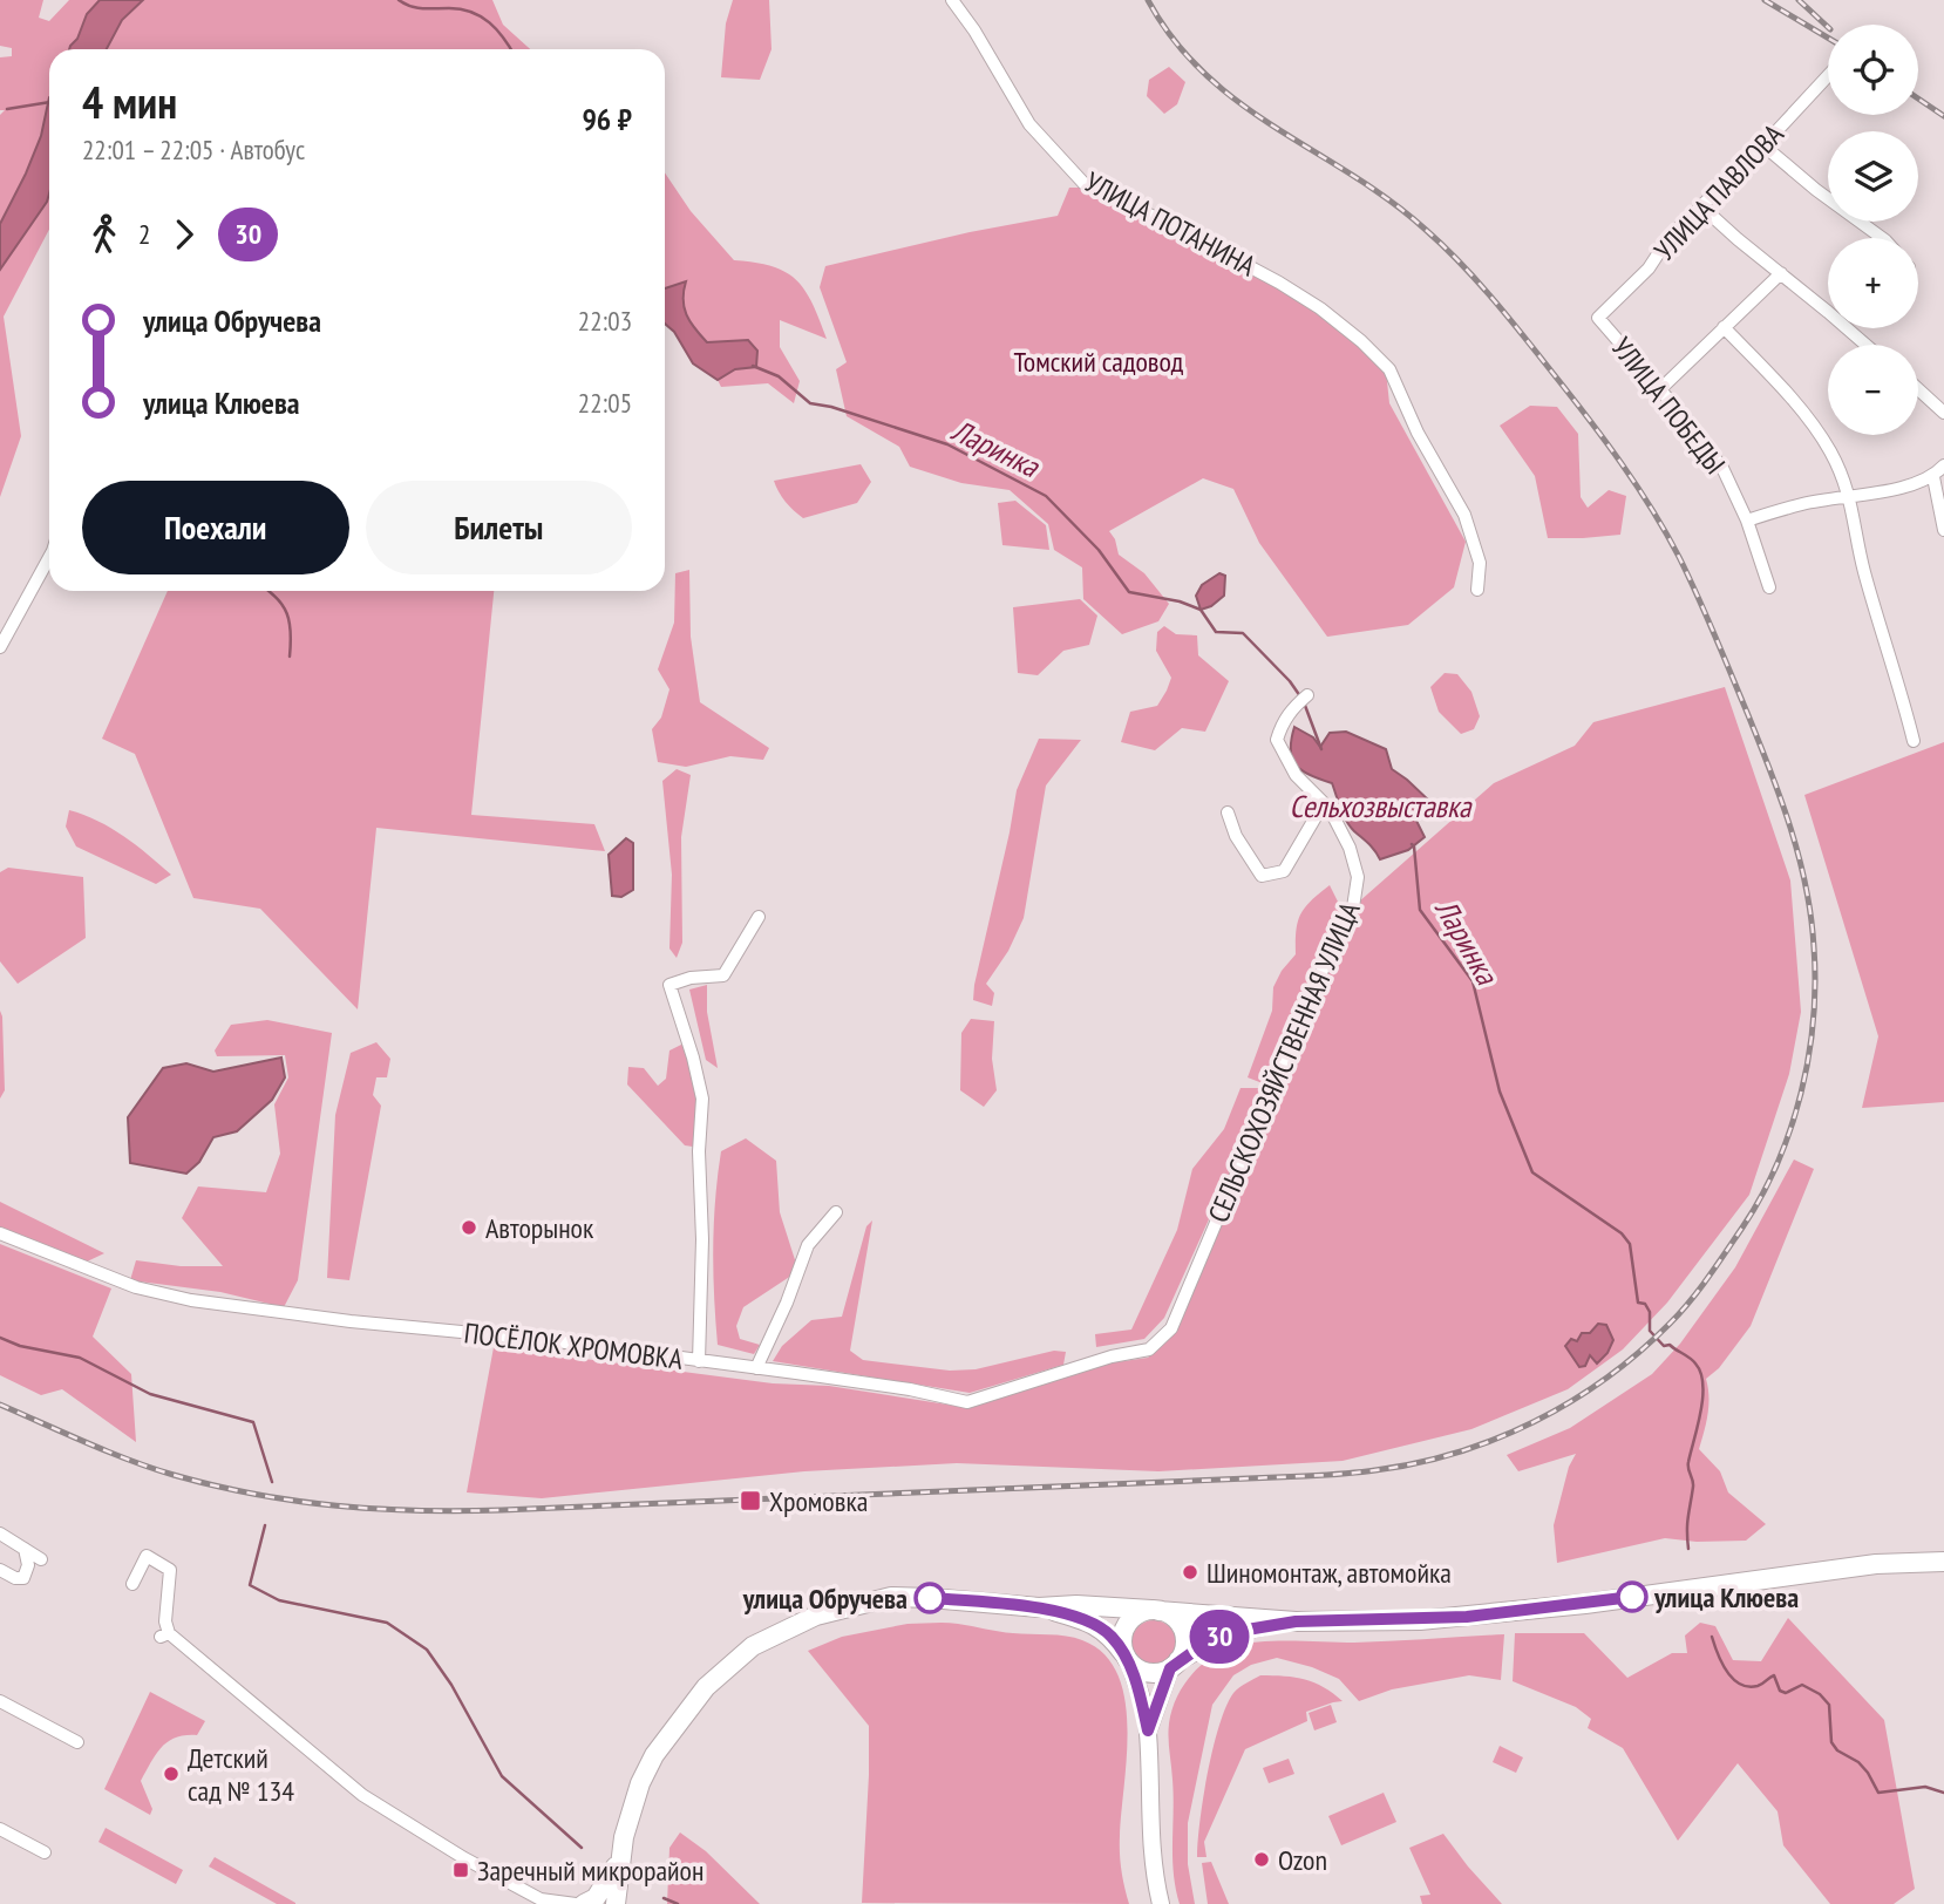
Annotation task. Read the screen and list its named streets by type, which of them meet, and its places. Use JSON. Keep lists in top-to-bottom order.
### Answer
{
  "streets": {
    "street": [
      "УЛИЦА ПАВЛОВА",
      "УЛИЦА ПОТАНИНА",
      "УЛИЦА ПОБЕДЫ",
      "СЕЛЬСКОХОЗЯЙСТВЕННАЯ УЛИЦА",
      "ПОСЁЛОК ХРОМОВКА"
    ]
  },
  "crossings": [
    ["УЛИЦА ПАВЛОВА", "УЛИЦА ПОБЕДЫ"],
    ["СЕЛЬСКОХОЗЯЙСТВЕННАЯ УЛИЦА", "ПОСЁЛОК ХРОМОВКА"]
  ],
  "water": ["Ларинка", "Сельхозвыставка"],
  "parks": ["Томский садовод"],
  "places": {
    "other": [
      "Авторынок",
      "Шиномонтаж, автомойка",
      "улица Клюева",
      "улица Обручева",
      "Детский сад № 134",
      "Ozon"
    ],
    "transit": ["Хромовка", "Заречный микрорайон"]
  },
  "lines": ["bus line 30"],
  "page": {
    "on_map": "30",
    "map_buttons": ["+", "−"],
    "heading": ["4 мин", "22:01 – 22:05 · Автобус", "96 ₽"],
    "legs": ["2", "30"],
    "list": [
      {
        "name": "улица Обручева",
        "value": "22:03"
      },
      {
        "name": "улица Клюева",
        "value": "22:05"
      }
    ],
    "buttons": ["Поехали", "Билеты"]
  }
}
